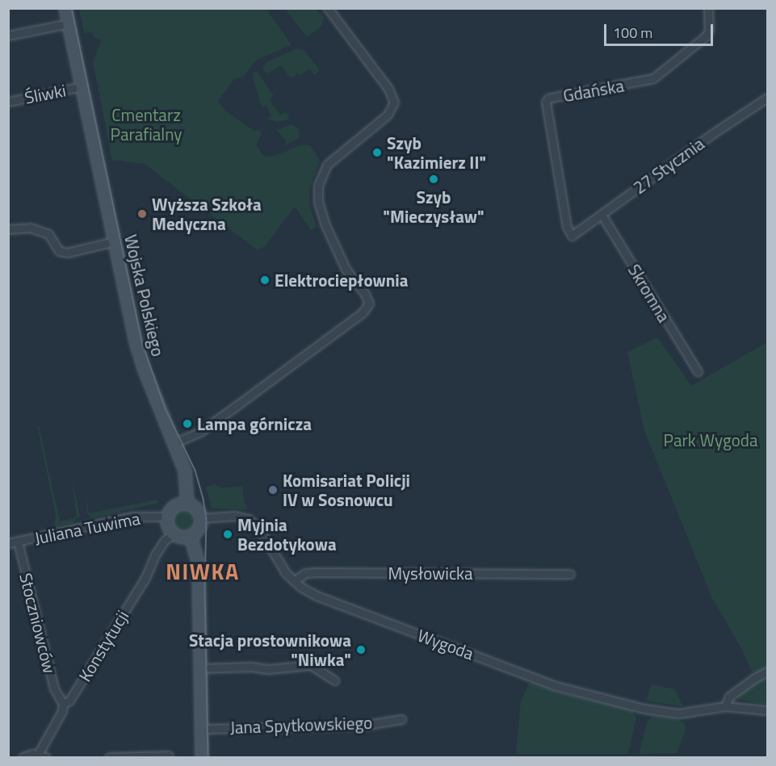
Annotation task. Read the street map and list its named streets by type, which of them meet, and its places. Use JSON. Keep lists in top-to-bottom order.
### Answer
{
  "streets": {
    "main road": ["Wojska Polskiego"],
    "street": [
      "Gdańska",
      "Śliwki",
      "27 Stycznia",
      "Skromna",
      "Juliana Tuwima",
      "Mysłowicka",
      "Stoczniowców",
      "Wygoda",
      "Konstytucji",
      "Jana Spytkowskiego"
    ]
  },
  "crossings": [
    ["Gdańska", "27 Stycznia"],
    ["Śliwki", "Wojska Polskiego"],
    ["27 Stycznia", "Skromna"],
    ["Wojska Polskiego", "Juliana Tuwima"],
    ["Wojska Polskiego", "Wygoda"],
    ["Wojska Polskiego", "Konstytucji"],
    ["Juliana Tuwima", "Stoczniowców"],
    ["Juliana Tuwima", "Wygoda"],
    ["Juliana Tuwima", "Konstytucji"],
    ["Mysłowicka", "Wygoda"],
    ["Stoczniowców", "Konstytucji"],
    ["Wygoda", "Konstytucji"]
  ],
  "districts": ["NIWKA"],
  "parks": ["Cmentarz Parafialny", "Park Wygoda"],
  "places": [
    "Szyb \"Kazimierz II\"",
    "Szyb \"Mieczysław\"",
    "Wyższa Szkoła Medyczna",
    "Elektrociepłownia",
    "Lampa górnicza",
    "Komisariat Policji IV w Sosnowcu",
    "Myjnia Bezdotykowa",
    "Stacja prostownikowa \"Niwka\""
  ],
  "scale_bar": "100 m"
}
